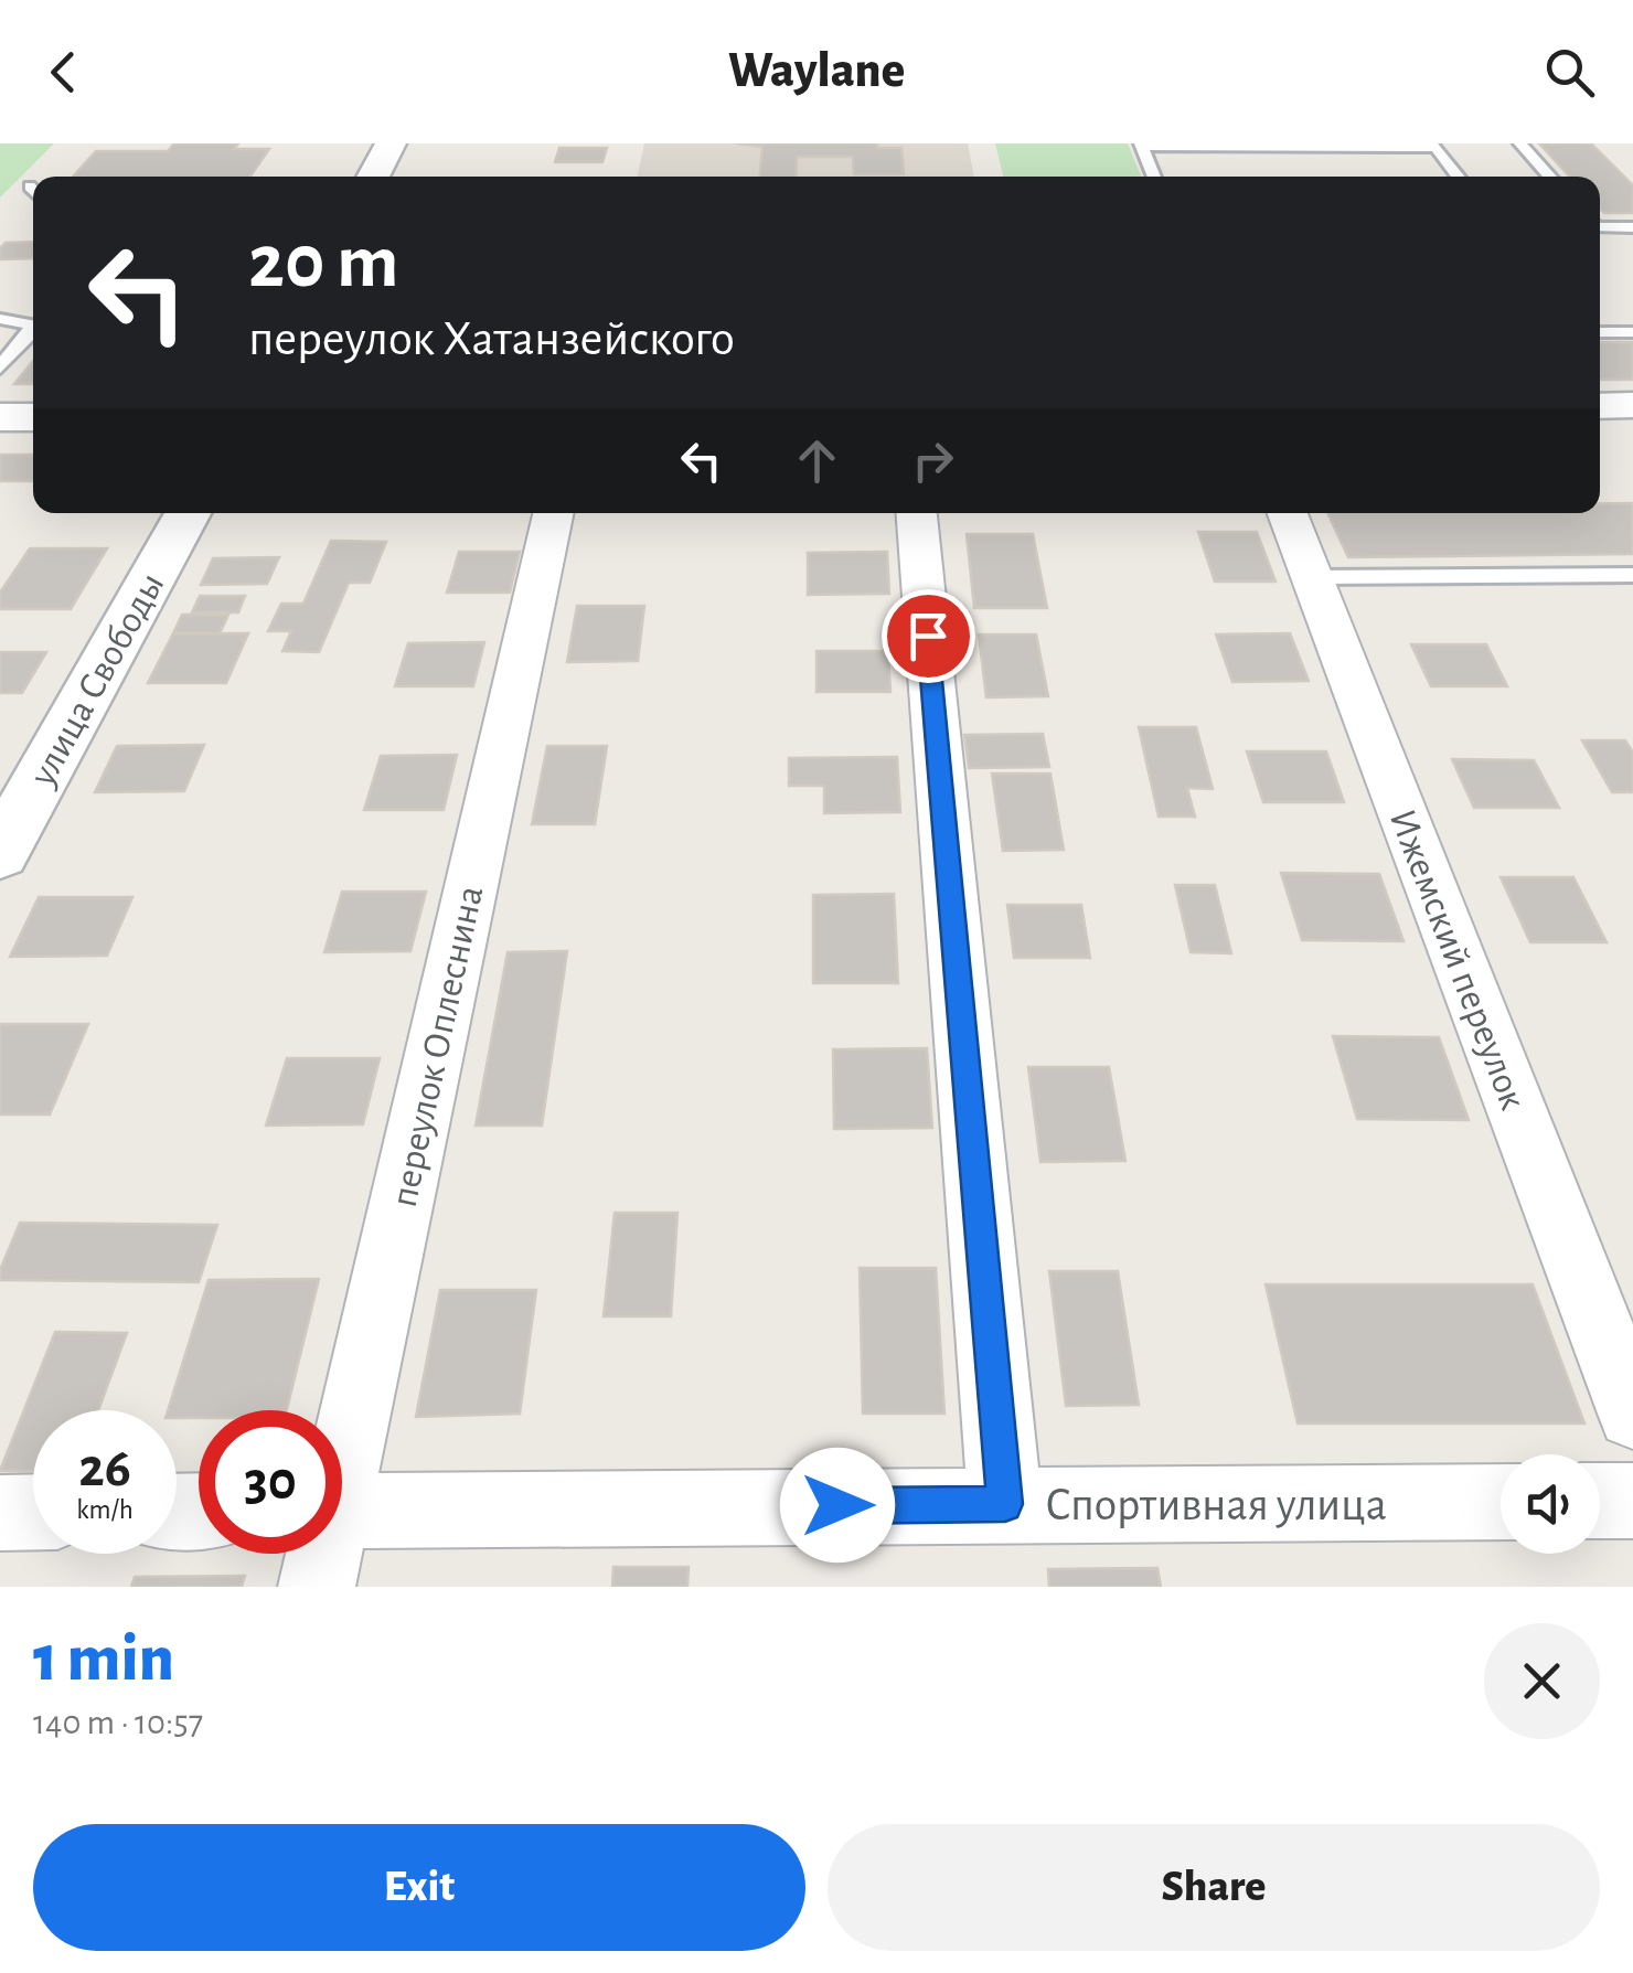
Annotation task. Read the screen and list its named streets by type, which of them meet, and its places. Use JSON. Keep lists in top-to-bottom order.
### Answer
{
  "streets": {
    "street": [
      "улица Свободы",
      "Ижемский переулок",
      "переулок Оплеснина",
      "Спортивная улица"
    ]
  },
  "page": {
    "header": "Waylane",
    "turn": ["20 m", "переулок Хатанзейского"],
    "speed": "26 km/h",
    "limit": "30",
    "heading": ["1 min", "140 m · 10:57"],
    "buttons": ["Exit", "Share"]
  }
}
